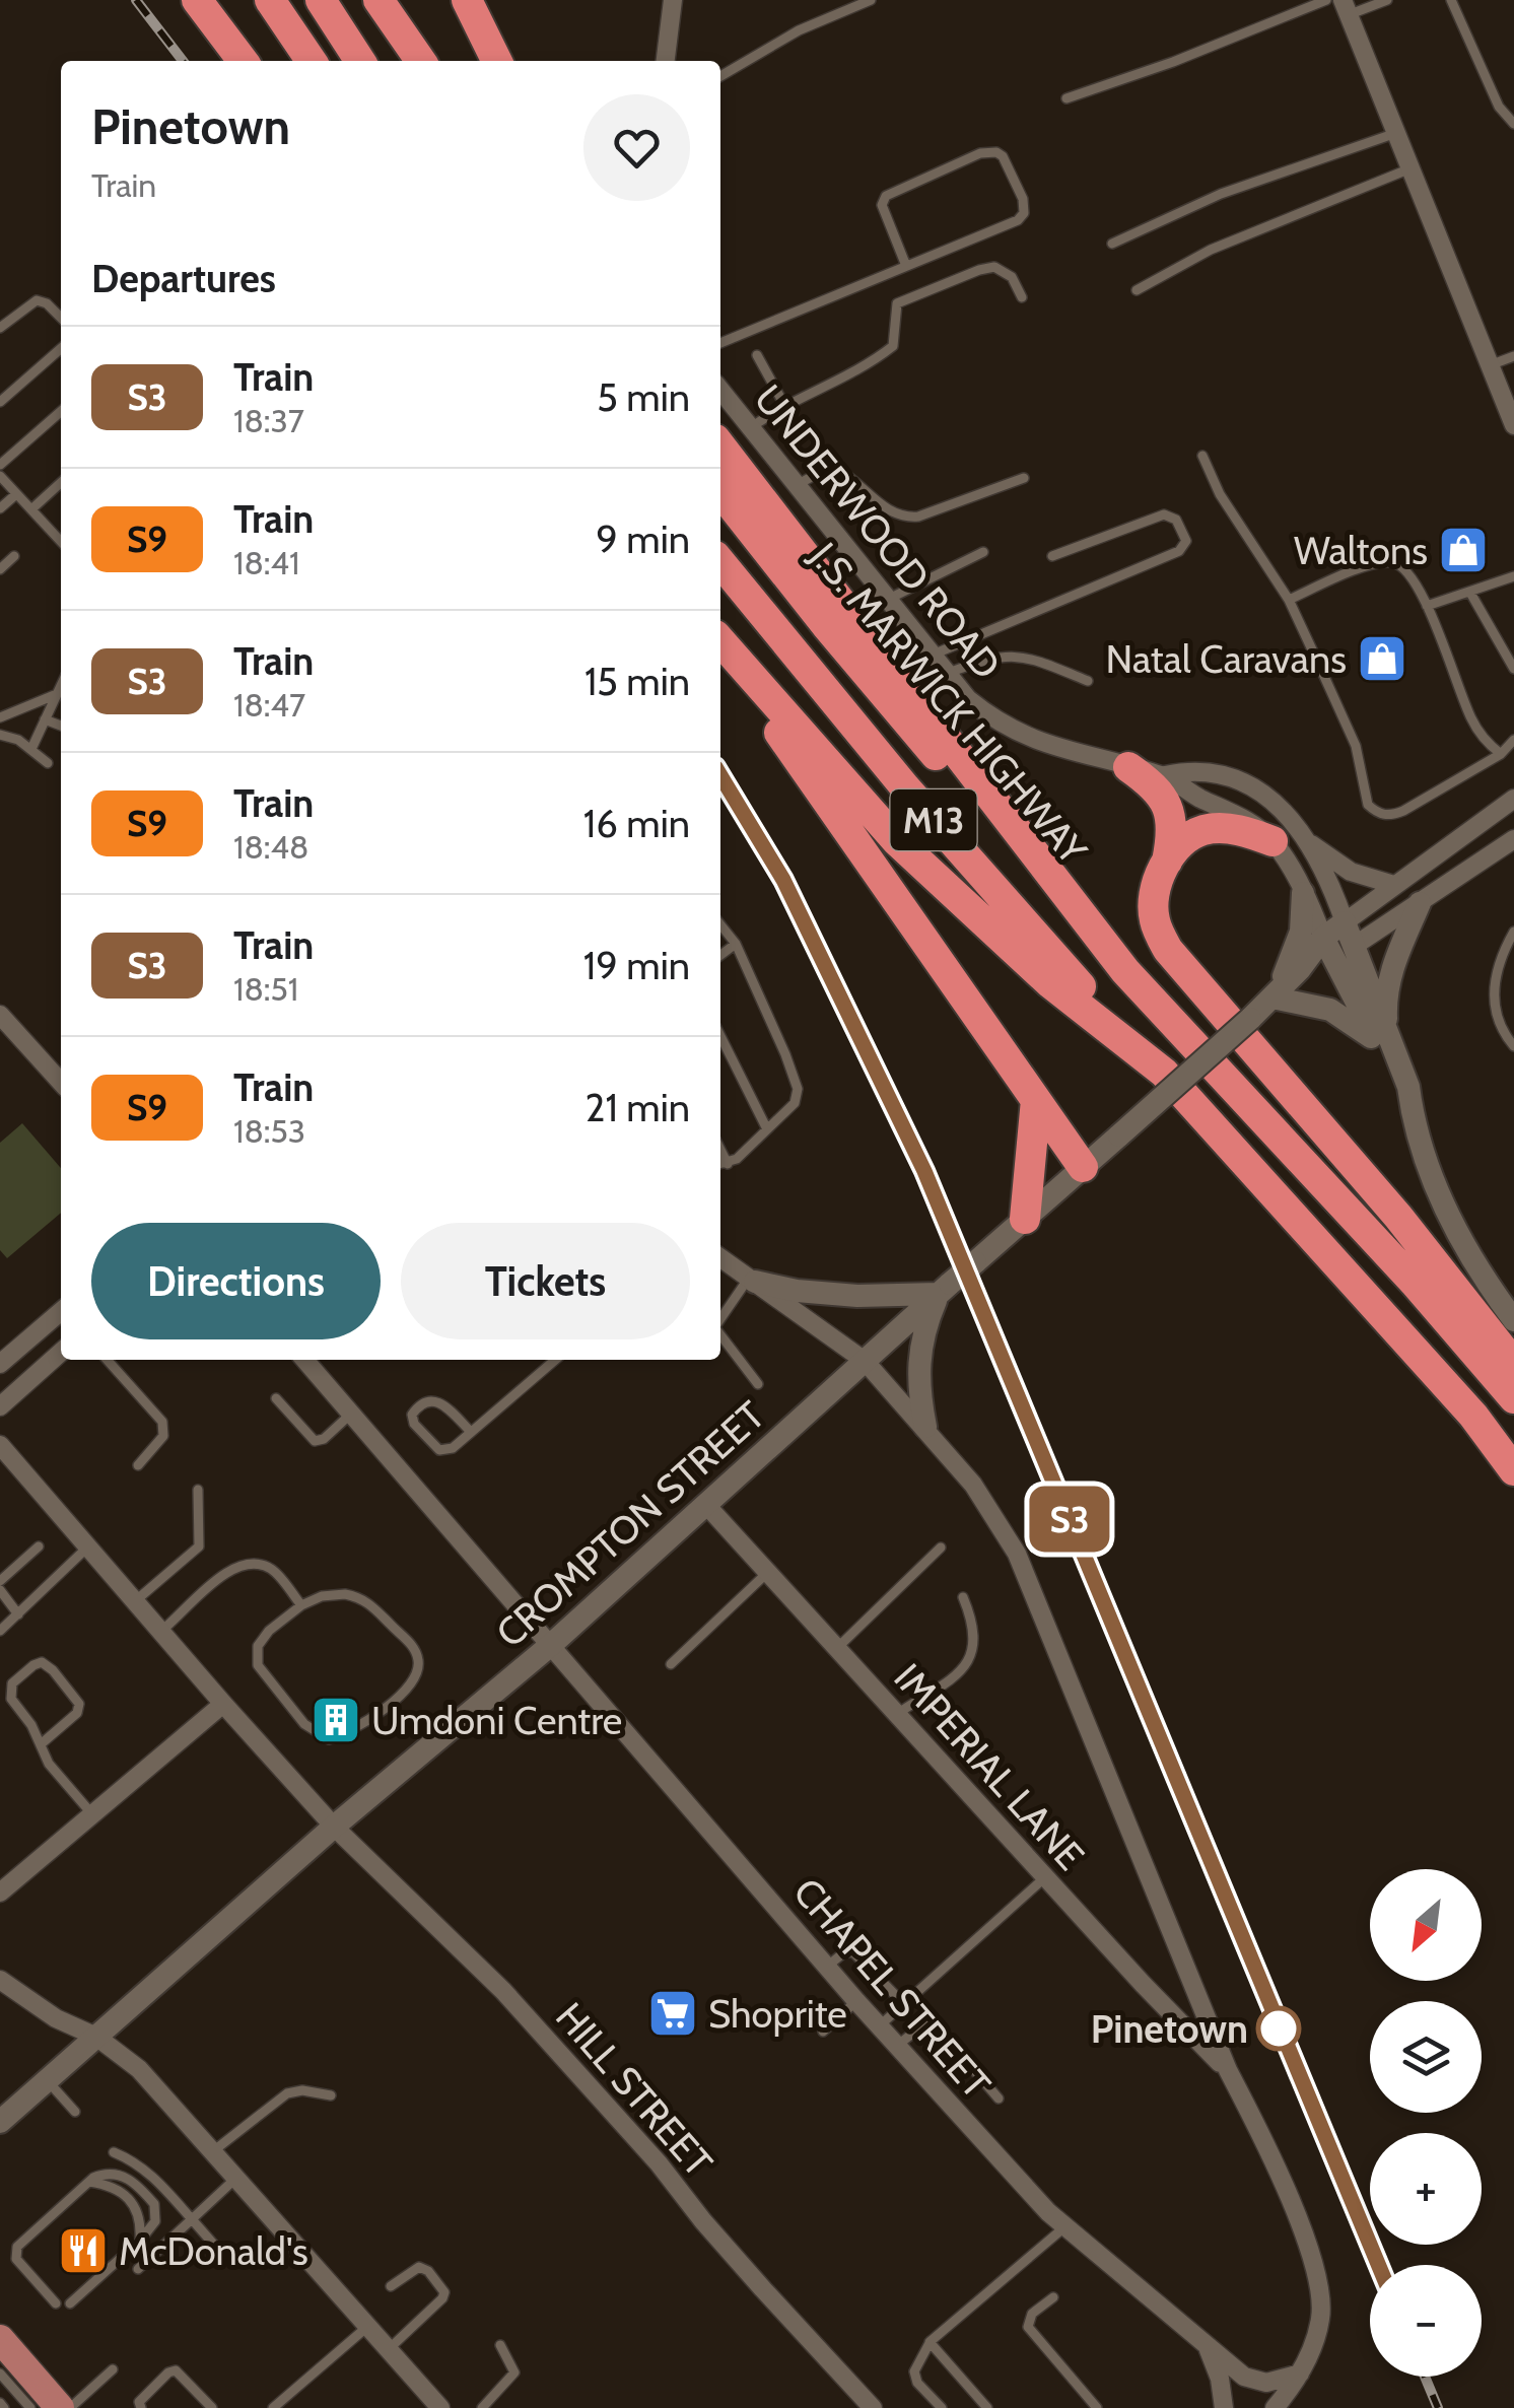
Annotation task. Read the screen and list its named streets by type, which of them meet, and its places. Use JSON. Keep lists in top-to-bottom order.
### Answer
{
  "streets": {
    "highway": ["J.S. MARWICK HIGHWAY", "M13"],
    "street": [
      "UNDERWOOD ROAD",
      "CROMPTON STREET",
      "IMPERIAL LANE",
      "CHAPEL STREET",
      "HILL STREET"
    ]
  },
  "crossings": [
    ["UNDERWOOD ROAD", "CROMPTON STREET"],
    ["J.S. MARWICK HIGHWAY", "M13"],
    ["CROMPTON STREET", "IMPERIAL LANE"],
    ["CROMPTON STREET", "CHAPEL STREET"],
    ["CROMPTON STREET", "HILL STREET"]
  ],
  "places": {
    "shop": ["Waltons", "Natal Caravans"],
    "building": ["Umdoni Centre"],
    "supermarket": ["Shoprite"],
    "other": ["Pinetown"],
    "restaurant": ["McDonald's"]
  },
  "north": "bottom left",
  "page": {
    "on_map": "S3",
    "heading": [
      ["Pinetown", "Train"],
      "Departures"
    ],
    "list": [
      {
        "mark": "S3",
        "name": "Train",
        "note": "18:37",
        "value": "5 min"
      },
      {
        "mark": "S9",
        "name": "Train",
        "note": "18:41",
        "value": "9 min"
      },
      {
        "mark": "S3",
        "name": "Train",
        "note": "18:47",
        "value": "15 min"
      },
      {
        "mark": "S9",
        "name": "Train",
        "note": "18:48",
        "value": "16 min"
      },
      {
        "mark": "S3",
        "name": "Train",
        "note": "18:51",
        "value": "19 min"
      },
      {
        "mark": "S9",
        "name": "Train",
        "note": "18:53",
        "value": "21 min"
      }
    ],
    "buttons": ["Directions", "Tickets"],
    "map_buttons": ["+", "−"]
  }
}
